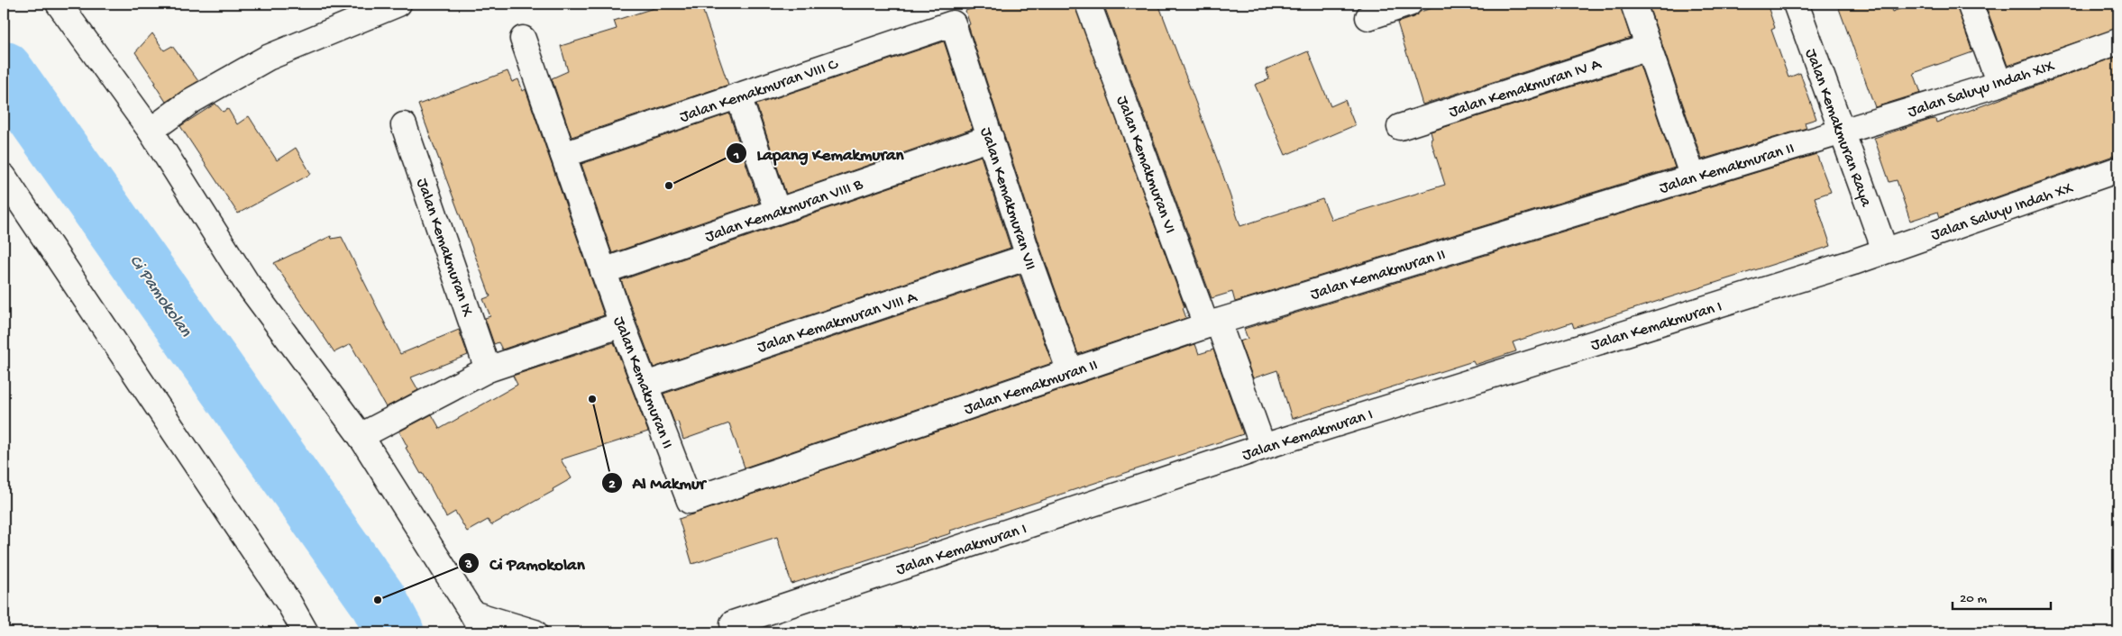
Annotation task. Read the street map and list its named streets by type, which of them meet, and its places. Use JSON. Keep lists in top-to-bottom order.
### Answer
{
  "streets": {
    "street": [
      "Jalan Kemakmuran IV A",
      "Jalan Saluyu Indah XIX",
      "Jalan Kemakmuran VIII C",
      "Jalan Kemakmuran Raya",
      "Jalan Kemakmuran VI",
      "Jalan Kemakmuran II",
      "Jalan Kemakmuran VII",
      "Jalan Kemakmuran VIII B",
      "Jalan Saluyu Indah XX",
      "Jalan Kemakmuran IX",
      "Jalan Kemakmuran VIII A",
      "Jalan Kemakmuran I"
    ]
  },
  "crossings": [
    ["Jalan Saluyu Indah XIX", "Jalan Kemakmuran Raya"],
    ["Jalan Saluyu Indah XIX", "Jalan Kemakmuran II"],
    ["Jalan Kemakmuran VIII C", "Jalan Kemakmuran II"],
    ["Jalan Kemakmuran VIII C", "Jalan Kemakmuran VII"],
    ["Jalan Kemakmuran Raya", "Jalan Kemakmuran II"],
    ["Jalan Kemakmuran Raya", "Jalan Saluyu Indah XX"],
    ["Jalan Kemakmuran Raya", "Jalan Kemakmuran I"],
    ["Jalan Kemakmuran VI", "Jalan Kemakmuran II"],
    ["Jalan Kemakmuran VI", "Jalan Kemakmuran I"],
    ["Jalan Kemakmuran II", "Jalan Kemakmuran VII"],
    ["Jalan Kemakmuran II", "Jalan Kemakmuran VIII B"],
    ["Jalan Kemakmuran II", "Jalan Kemakmuran VIII A"],
    ["Jalan Kemakmuran VII", "Jalan Kemakmuran VIII B"],
    ["Jalan Kemakmuran VII", "Jalan Kemakmuran VIII A"],
    ["Jalan Saluyu Indah XX", "Jalan Kemakmuran I"]
  ],
  "water": ["Ci Pamokolan"],
  "places": ["Lapang Kemakmuran", "Al Makmur", "Ci Pamokolan"],
  "scale_bar": "20 m"
}
